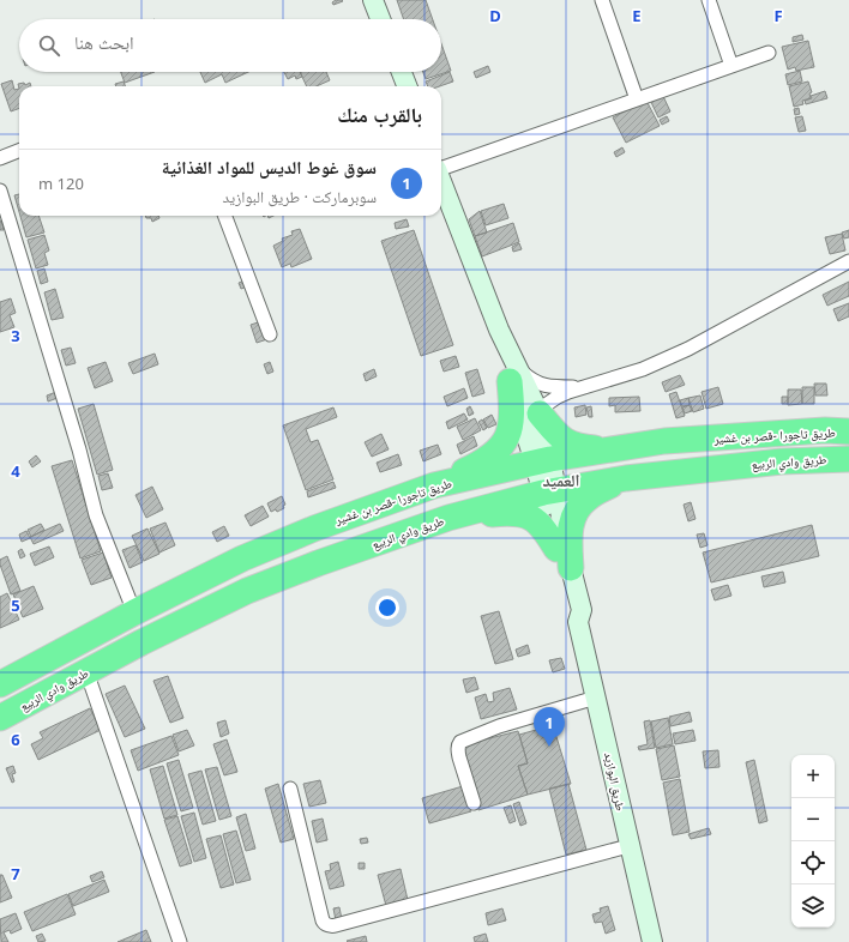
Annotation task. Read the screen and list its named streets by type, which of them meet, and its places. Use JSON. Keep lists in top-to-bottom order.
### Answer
{
  "streets": {
    "highway": ["طريق تاجورا -قصر بن غشير", "طريق وادي الربيع"],
    "main road": ["طريق البوازيد"]
  },
  "crossings": [
    ["طريق تاجورا -قصر بن غشير", "طريق البوازيد"],
    ["طريق وادي الربيع", "طريق البوازيد"]
  ],
  "districts": ["العميد"],
  "page": {
    "search": "ابحث هنا",
    "heading": "بالقرب منك",
    "list": [
      {
        "mark": "1",
        "name": "سوق غوط الديس للمواد الغذائية",
        "note": "سوبرماركت · طريق البوازيد",
        "value": "120 m"
      }
    ],
    "pins": "1",
    "map_buttons": ["+", "−"]
  },
  "grid": {
    "columns": ["D", "E", "F"],
    "rows": [
      "3",
      "4",
      "5",
      "6",
      "7"
    ]
  }
}
